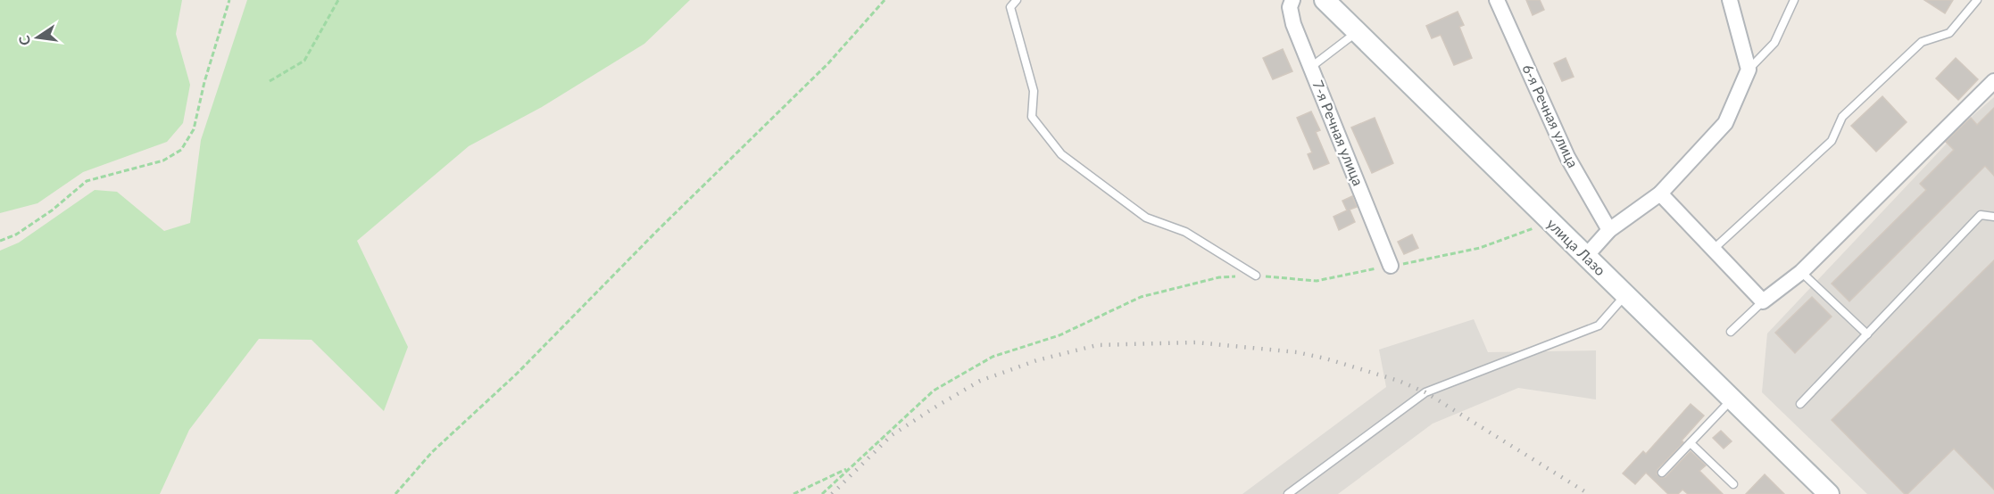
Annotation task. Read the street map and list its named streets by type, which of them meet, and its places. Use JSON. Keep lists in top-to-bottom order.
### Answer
{
  "streets": {
    "main road": ["улица Лазо"],
    "street": ["6-я Речная улица", "7-я Речная улица"]
  },
  "north": "left"
}
